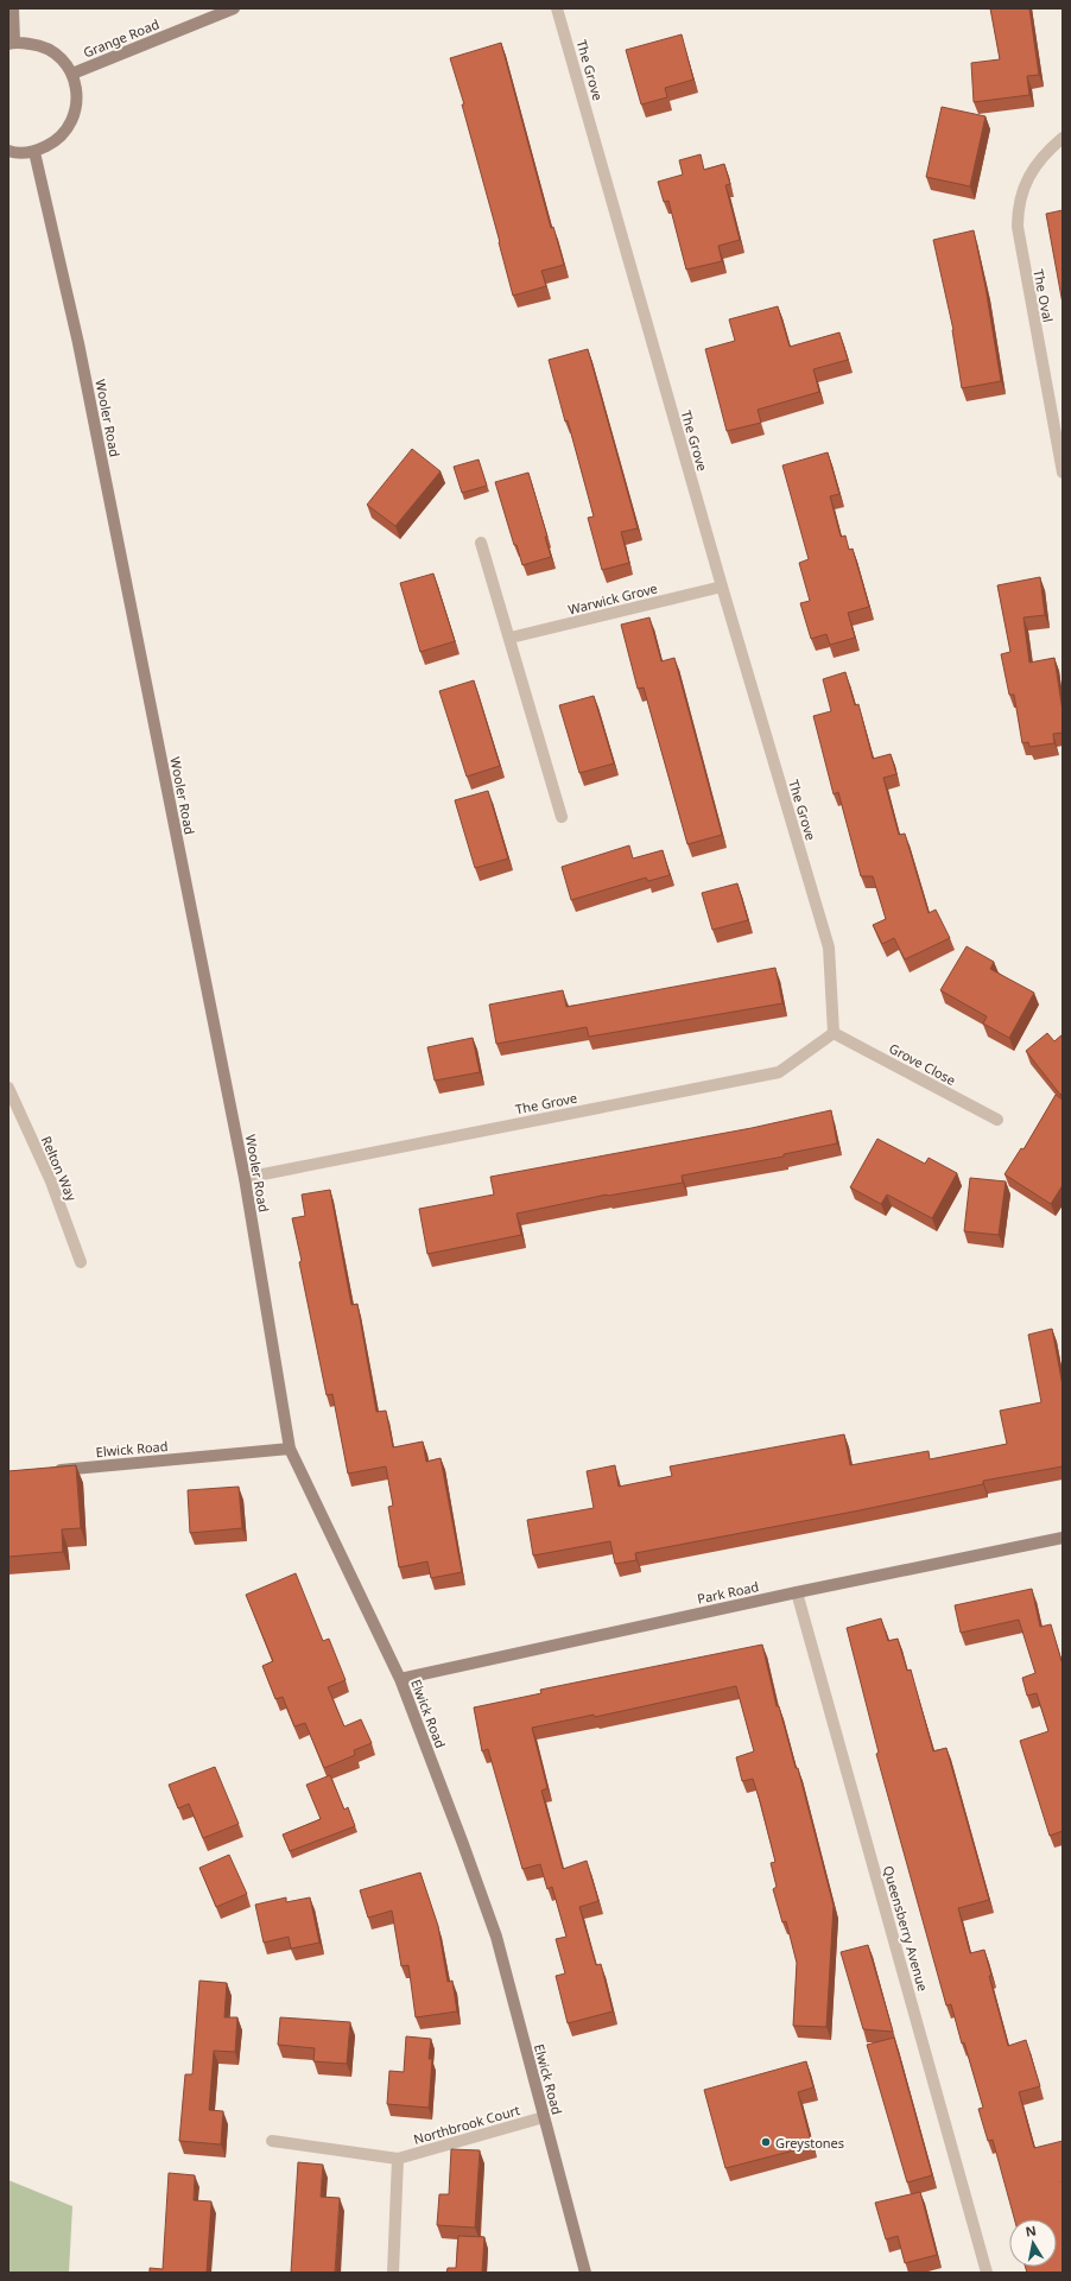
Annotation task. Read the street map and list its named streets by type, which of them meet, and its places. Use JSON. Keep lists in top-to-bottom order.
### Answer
{
  "streets": {
    "street": [
      "Grange Road",
      "The Grove",
      "The Oval",
      "Wooler Road",
      "Warwick Grove",
      "Grove Close",
      "Relton Way",
      "Elwick Road",
      "Park Road",
      "Queensberry Avenue",
      "Northbrook Court"
    ]
  },
  "crossings": [
    ["The Grove", "Wooler Road"],
    ["The Grove", "Warwick Grove"],
    ["The Grove", "Grove Close"],
    ["Wooler Road", "Elwick Road"],
    ["Elwick Road", "Park Road"],
    ["Elwick Road", "Northbrook Court"],
    ["Park Road", "Queensberry Avenue"]
  ],
  "places": ["Greystones"],
  "north": "top"
}
